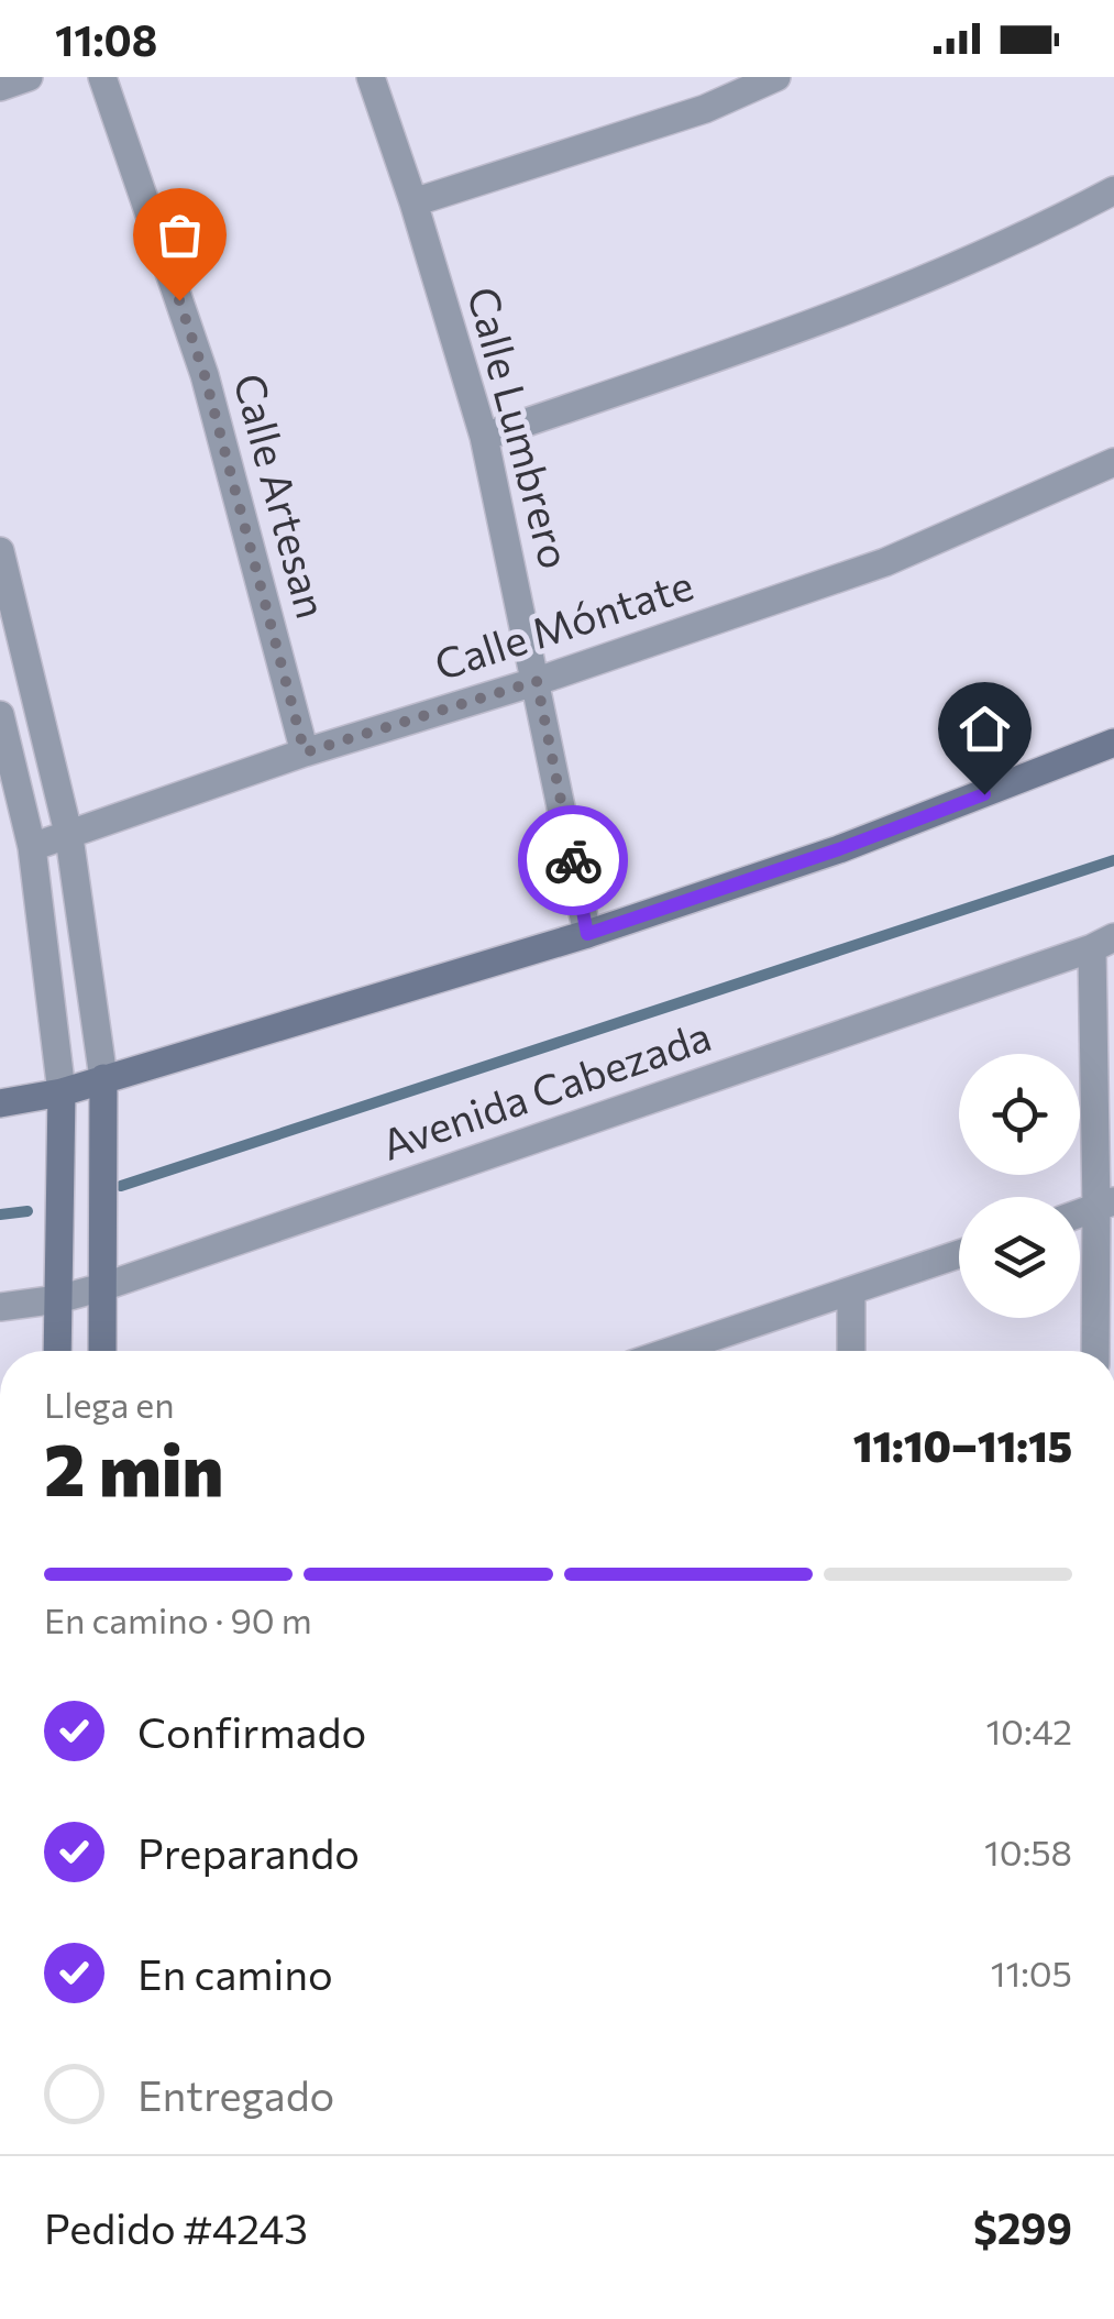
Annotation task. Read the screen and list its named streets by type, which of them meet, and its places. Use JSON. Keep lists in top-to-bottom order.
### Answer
{
  "streets": {
    "street": [
      "Calle Lumbrero",
      "Calle Artesan",
      "Calle Móntate",
      "Avenida Cabezada"
    ]
  },
  "crossings": [
    ["Calle Lumbrero", "Calle Móntate"],
    ["Calle Artesan", "Calle Móntate"]
  ],
  "page": {
    "status": "11:08",
    "heading": ["2 min", "Llega en", "11:10–11:15"],
    "panel": ["Pedido #4243", "$299"],
    "bar": "En camino · 90 m",
    "list": [
      ["Confirmado", "10:42"],
      ["Preparando", "10:58"],
      ["En camino", "11:05"],
      "Entregado"
    ]
  }
}
